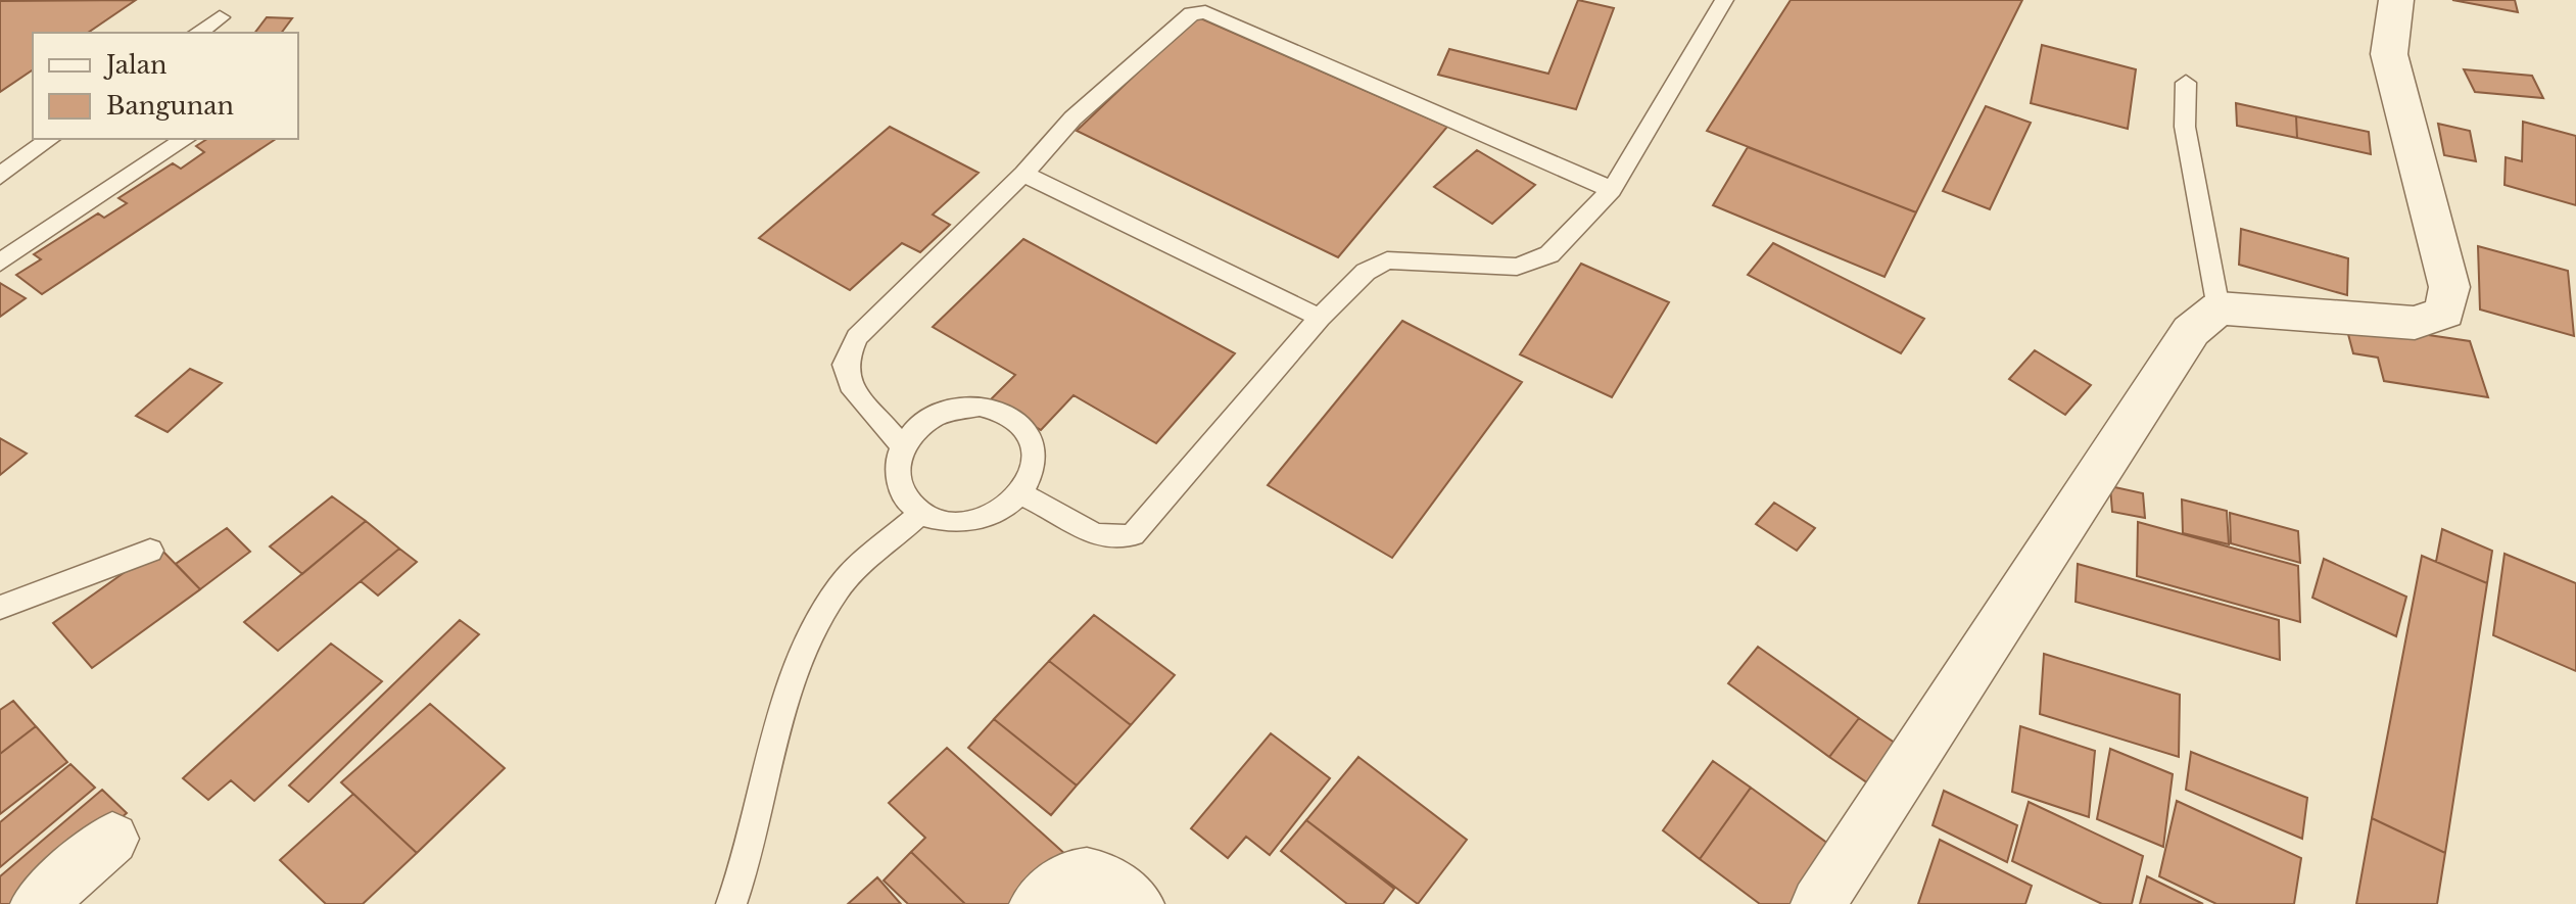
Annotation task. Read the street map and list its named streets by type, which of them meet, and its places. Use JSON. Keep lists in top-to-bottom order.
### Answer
{
  "legend": ["Jalan", "Bangunan"]
}
